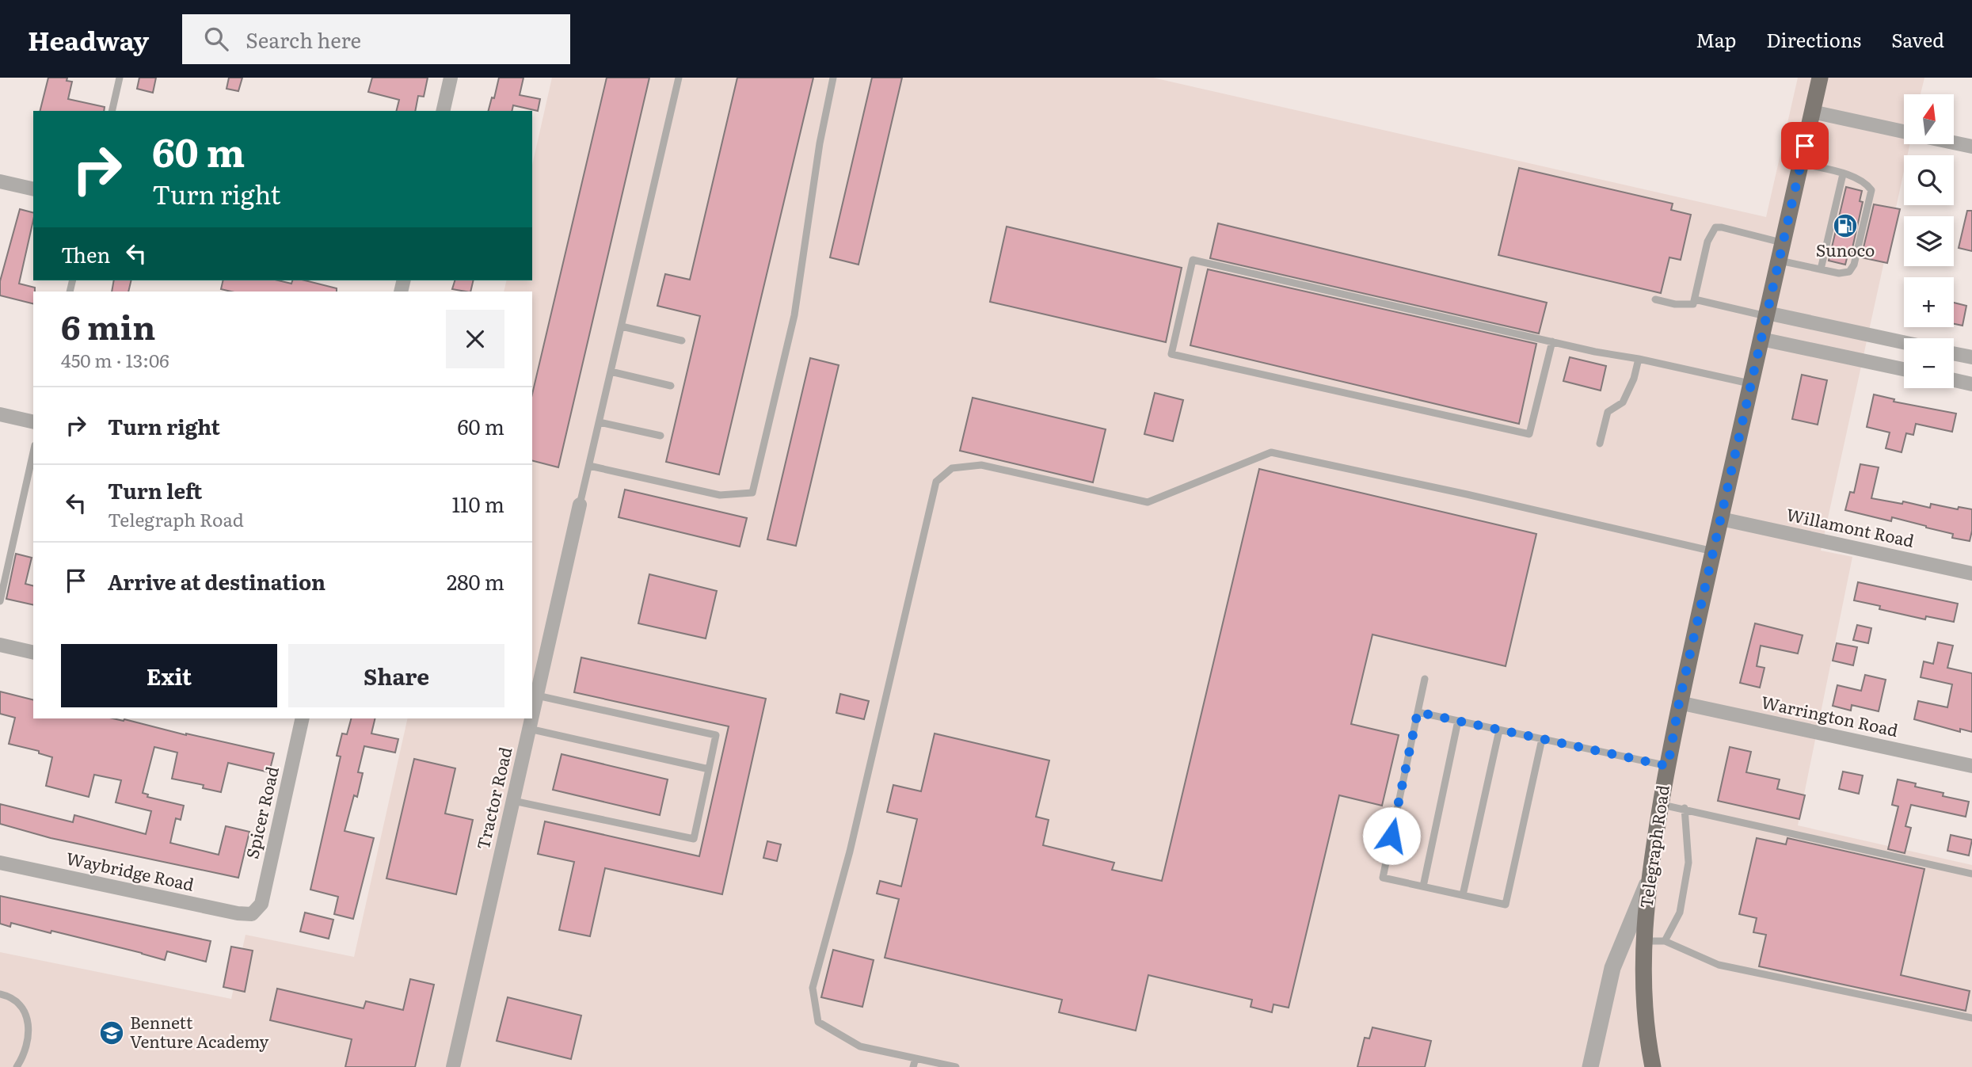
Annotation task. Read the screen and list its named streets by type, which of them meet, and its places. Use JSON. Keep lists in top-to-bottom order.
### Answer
{
  "streets": {
    "main road": ["Telegraph Road"],
    "street": [
      "Willamont Road",
      "Warrington Road",
      "Tractor Road",
      "Spicer Road",
      "Waybridge Road"
    ]
  },
  "crossings": [
    ["Willamont Road", "Telegraph Road"],
    ["Warrington Road", "Telegraph Road"],
    ["Spicer Road", "Waybridge Road"]
  ],
  "places": {
    "fuel station": ["Sunoco"],
    "school or university": ["Bennett Venture Academy"]
  },
  "north": "top",
  "page": {
    "header": "Headway",
    "search": "Search here",
    "nav": ["Map", "Directions", "Saved"],
    "map_buttons": ["+", "−"],
    "turn": ["60 m", "Turn right"],
    "then": "Then",
    "heading": ["6 min", "450 m · 13:06"],
    "list": [
      {
        "name": "Turn right",
        "value": "60 m"
      },
      {
        "name": "Turn left",
        "note": "Telegraph Road",
        "value": "110 m"
      },
      {
        "name": "Arrive at destination",
        "value": "280 m"
      }
    ],
    "buttons": ["Exit", "Share"]
  }
}
